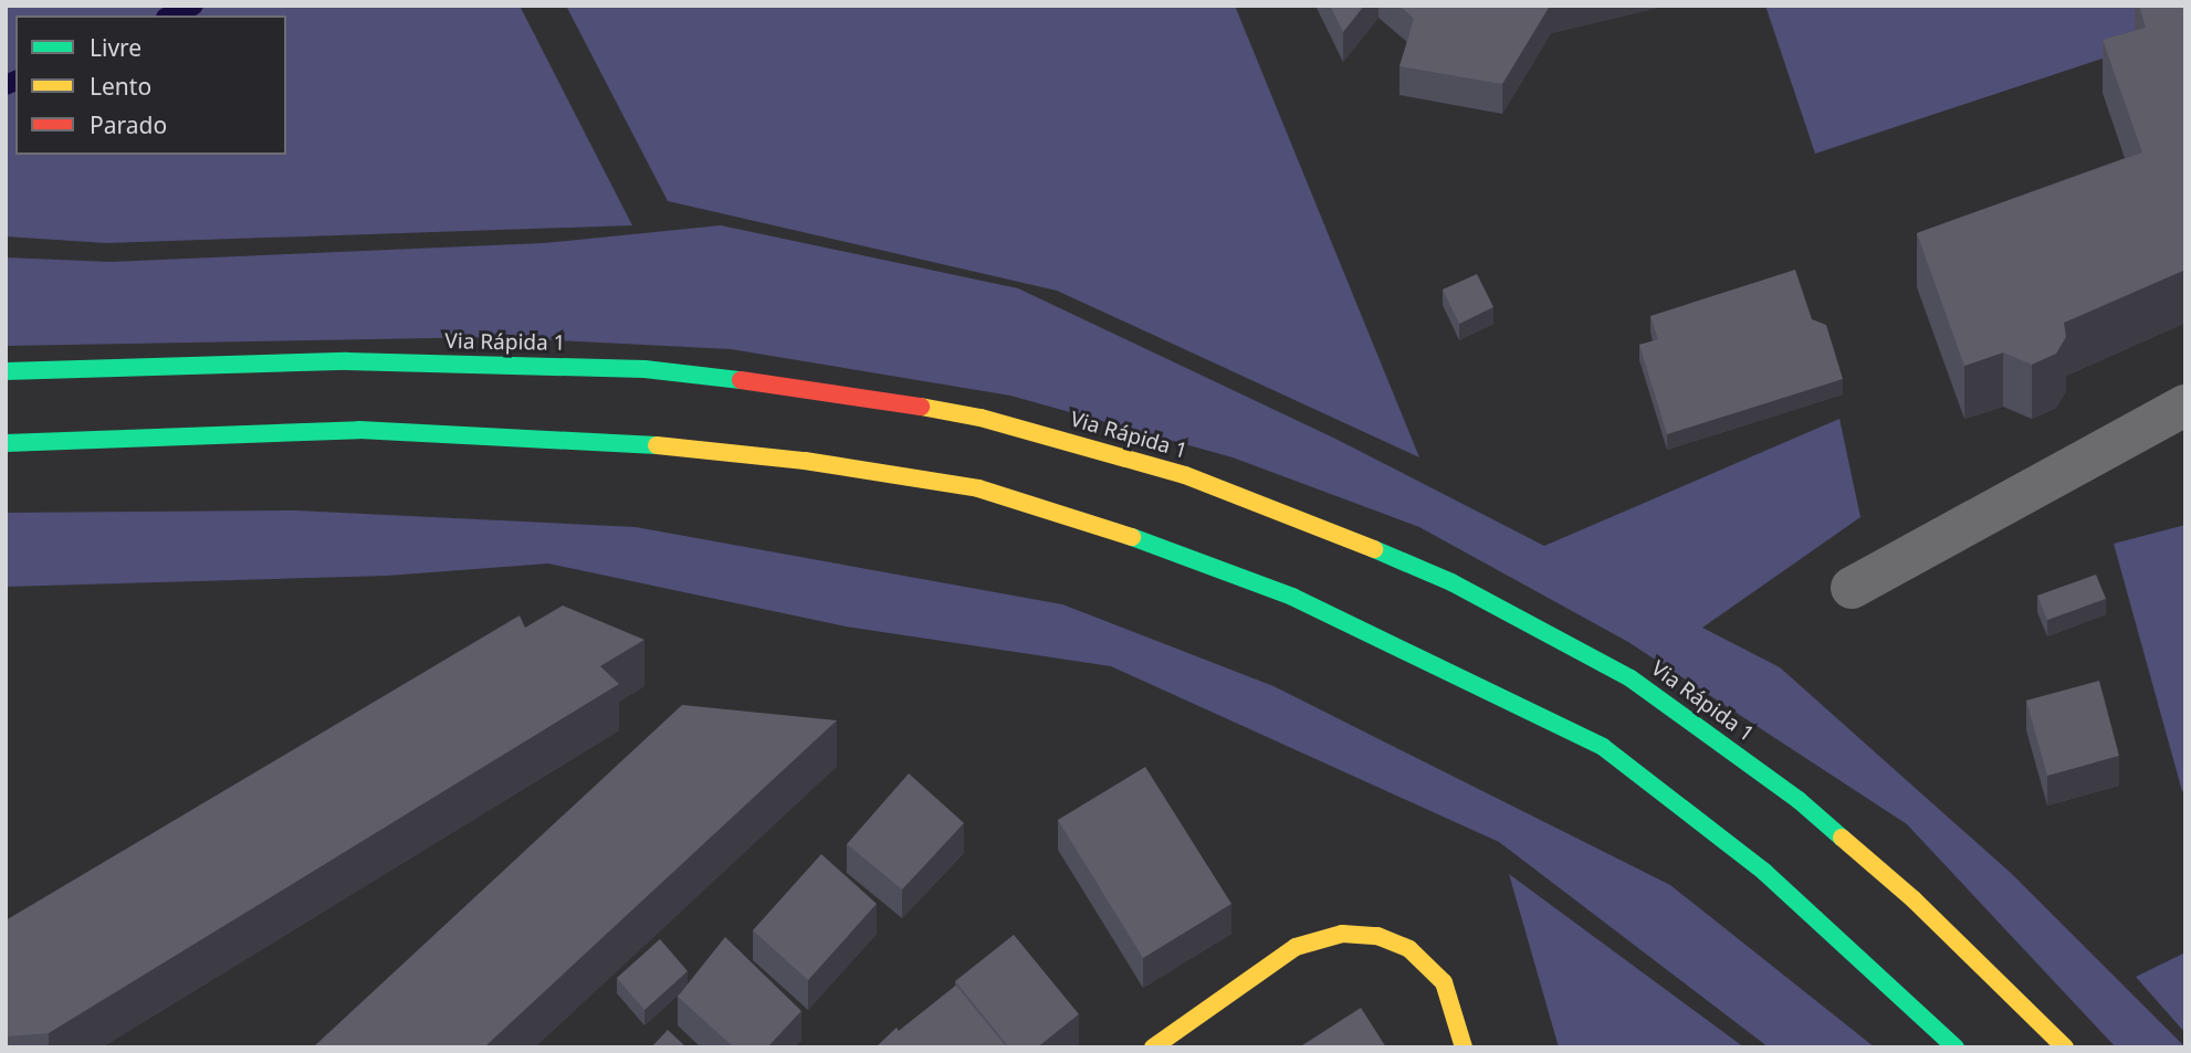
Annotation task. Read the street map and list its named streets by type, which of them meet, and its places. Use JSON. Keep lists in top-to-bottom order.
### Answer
{
  "streets": {
    "main road": ["Via Rápida 1"]
  },
  "legend": ["Livre", "Lento", "Parado"]
}
